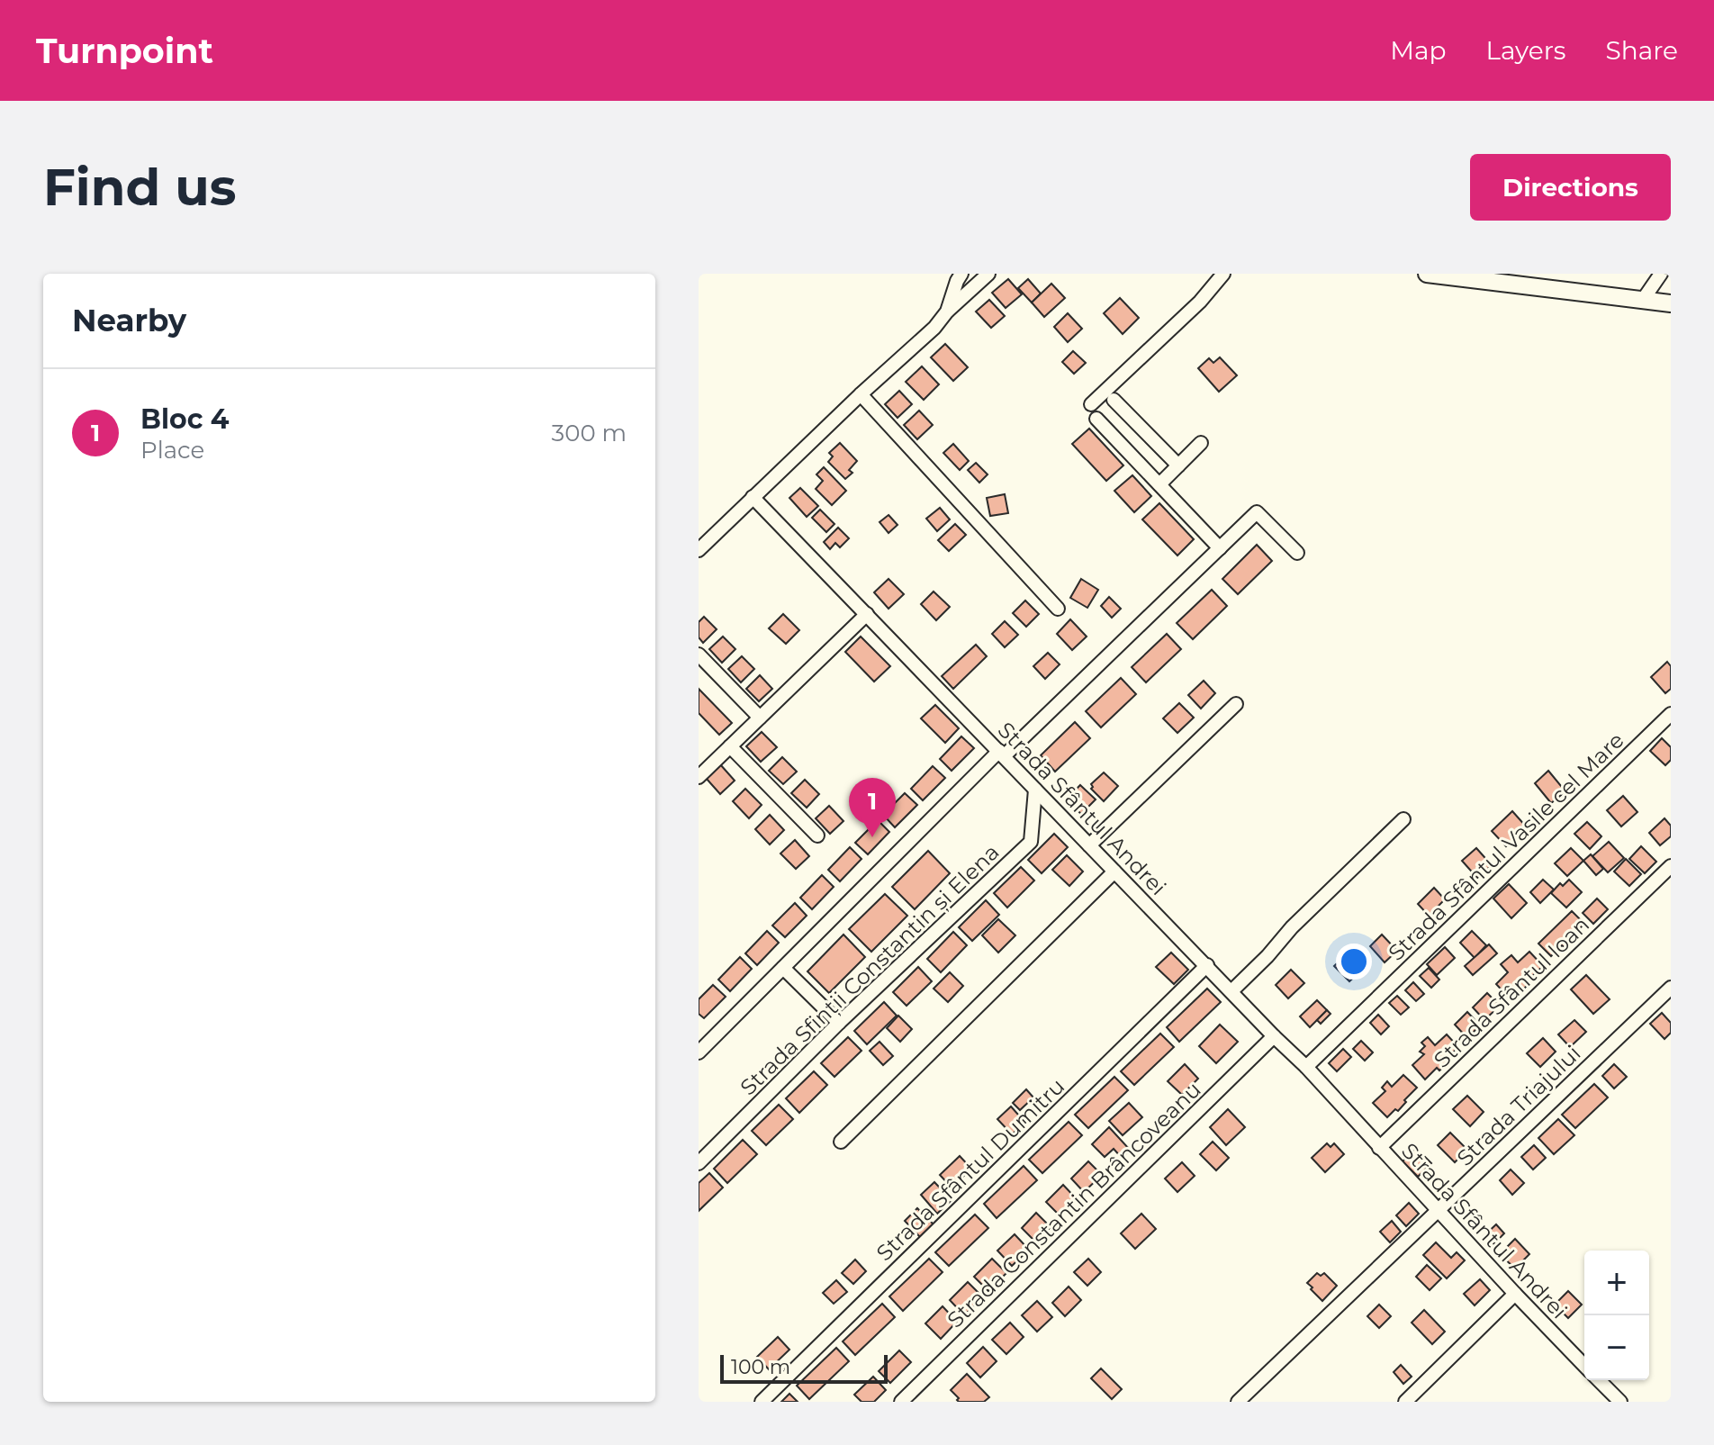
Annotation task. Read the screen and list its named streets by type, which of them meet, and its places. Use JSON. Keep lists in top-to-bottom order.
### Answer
{
  "streets": {
    "street": [
      "Strada Sfântul Andrei",
      "Strada Sfântul Vasile cel Mare",
      "Strada Sfinții Constantin și Elena",
      "Strada Sfântul Ioan",
      "Strada Triajului",
      "Strada Sfântul Dumitru",
      "Strada Constantin Brâncoveanu"
    ]
  },
  "crossings": [
    ["Strada Sfântul Andrei", "Strada Sfântul Vasile cel Mare"],
    ["Strada Sfântul Andrei", "Strada Sfinții Constantin și Elena"],
    ["Strada Sfântul Andrei", "Strada Sfântul Ioan"],
    ["Strada Sfântul Andrei", "Strada Triajului"],
    ["Strada Sfântul Andrei", "Strada Sfântul Dumitru"],
    ["Strada Sfântul Andrei", "Strada Constantin Brâncoveanu"]
  ],
  "scale_bar": "100 m",
  "page": {
    "header": "Turnpoint",
    "nav": ["Map", "Layers", "Share"],
    "buttons": "Directions",
    "title": "Find us",
    "heading": "Nearby",
    "list": [
      {
        "mark": "1",
        "name": "Bloc 4",
        "note": "Place",
        "value": "300 m"
      }
    ],
    "pins": "1",
    "map_buttons": ["+", "−"],
    "scale": "100 m"
  }
}
